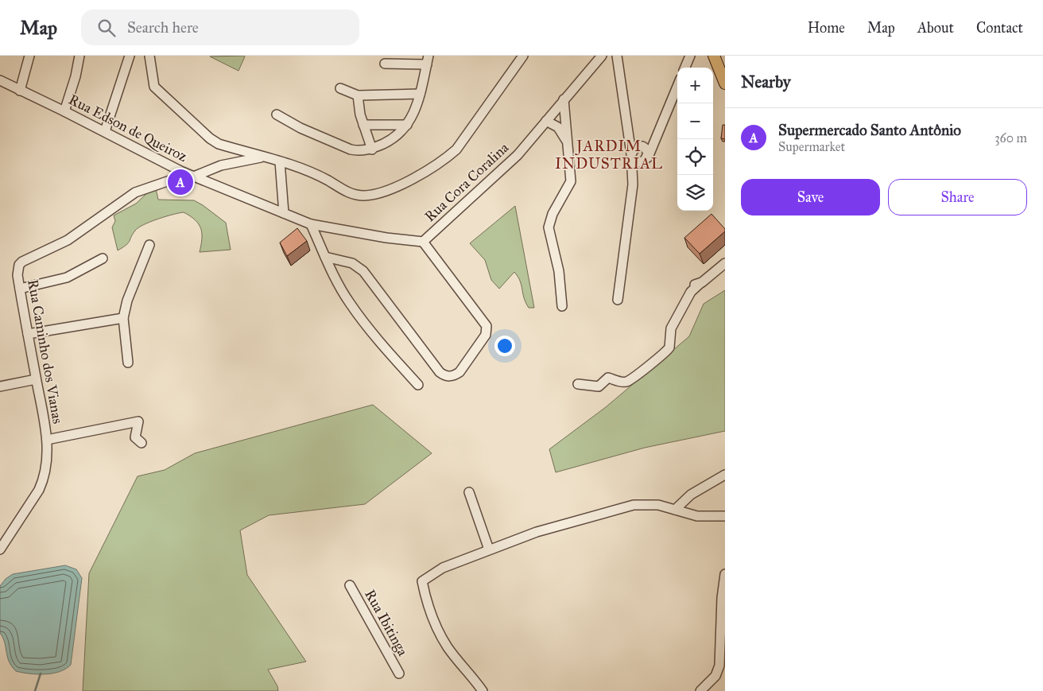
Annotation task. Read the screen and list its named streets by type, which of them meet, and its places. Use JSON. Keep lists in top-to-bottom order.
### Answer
{
  "streets": {
    "street": [
      "Rua Edson de Queiroz",
      "Rua Cora Coralina",
      "Rua Caminho dos Vianas",
      "Rua Ibitinga"
    ]
  },
  "crossings": [
    ["Rua Edson de Queiroz", "Rua Cora Coralina"],
    ["Rua Edson de Queiroz", "Rua Caminho dos Vianas"]
  ],
  "districts": ["JARDIM INDUSTRIAL"],
  "page": {
    "header": "Map",
    "search": "Search here",
    "nav": [
      "Home",
      "Map",
      "About",
      "Contact"
    ],
    "heading": "Nearby",
    "map_buttons": ["+", "−"],
    "list": [
      {
        "mark": "A",
        "name": "Supermercado Santo Antônio",
        "note": "Supermarket",
        "value": "360 m"
      }
    ],
    "buttons": ["Save", "Share"],
    "pins": "A"
  }
}
